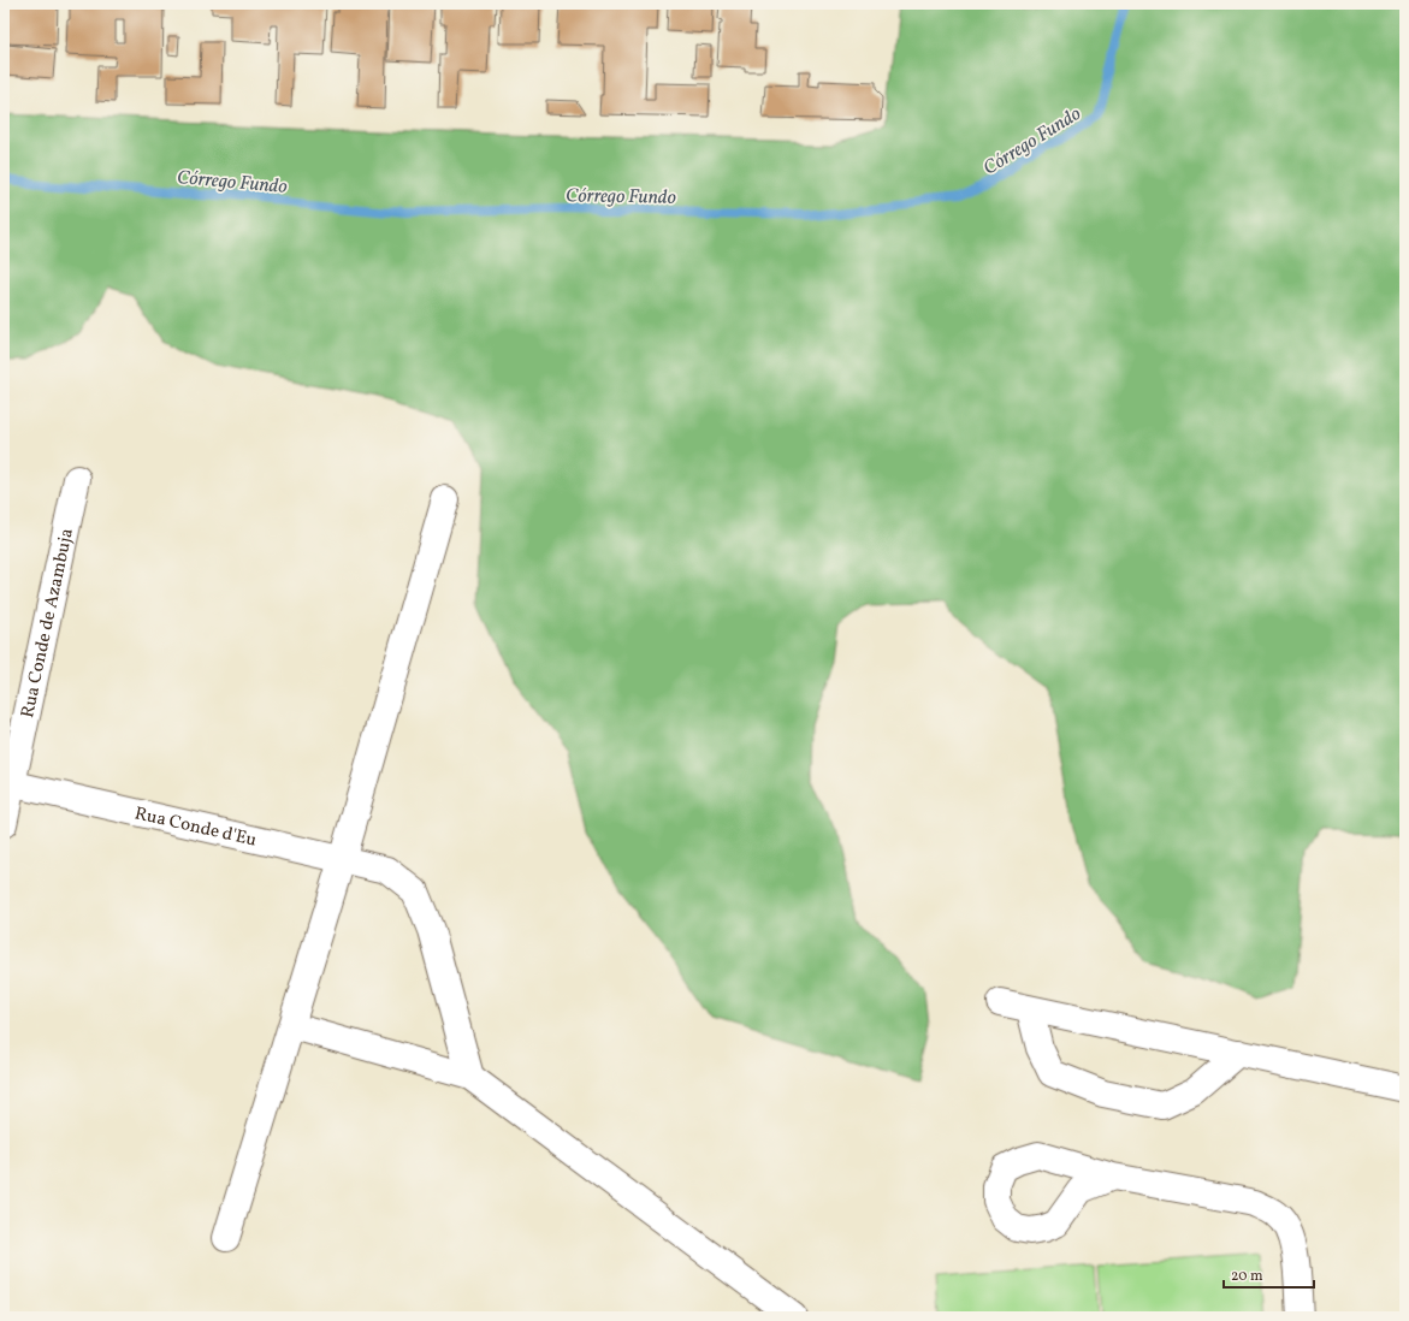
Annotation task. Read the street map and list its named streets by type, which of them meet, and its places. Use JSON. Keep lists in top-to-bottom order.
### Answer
{
  "streets": {
    "street": ["Rua Conde de Azambuja", "Rua Conde d'Eu"]
  },
  "crossings": [
    ["Rua Conde de Azambuja", "Rua Conde d'Eu"]
  ],
  "water": ["Córrego Fundo"],
  "scale_bar": "20 m"
}
